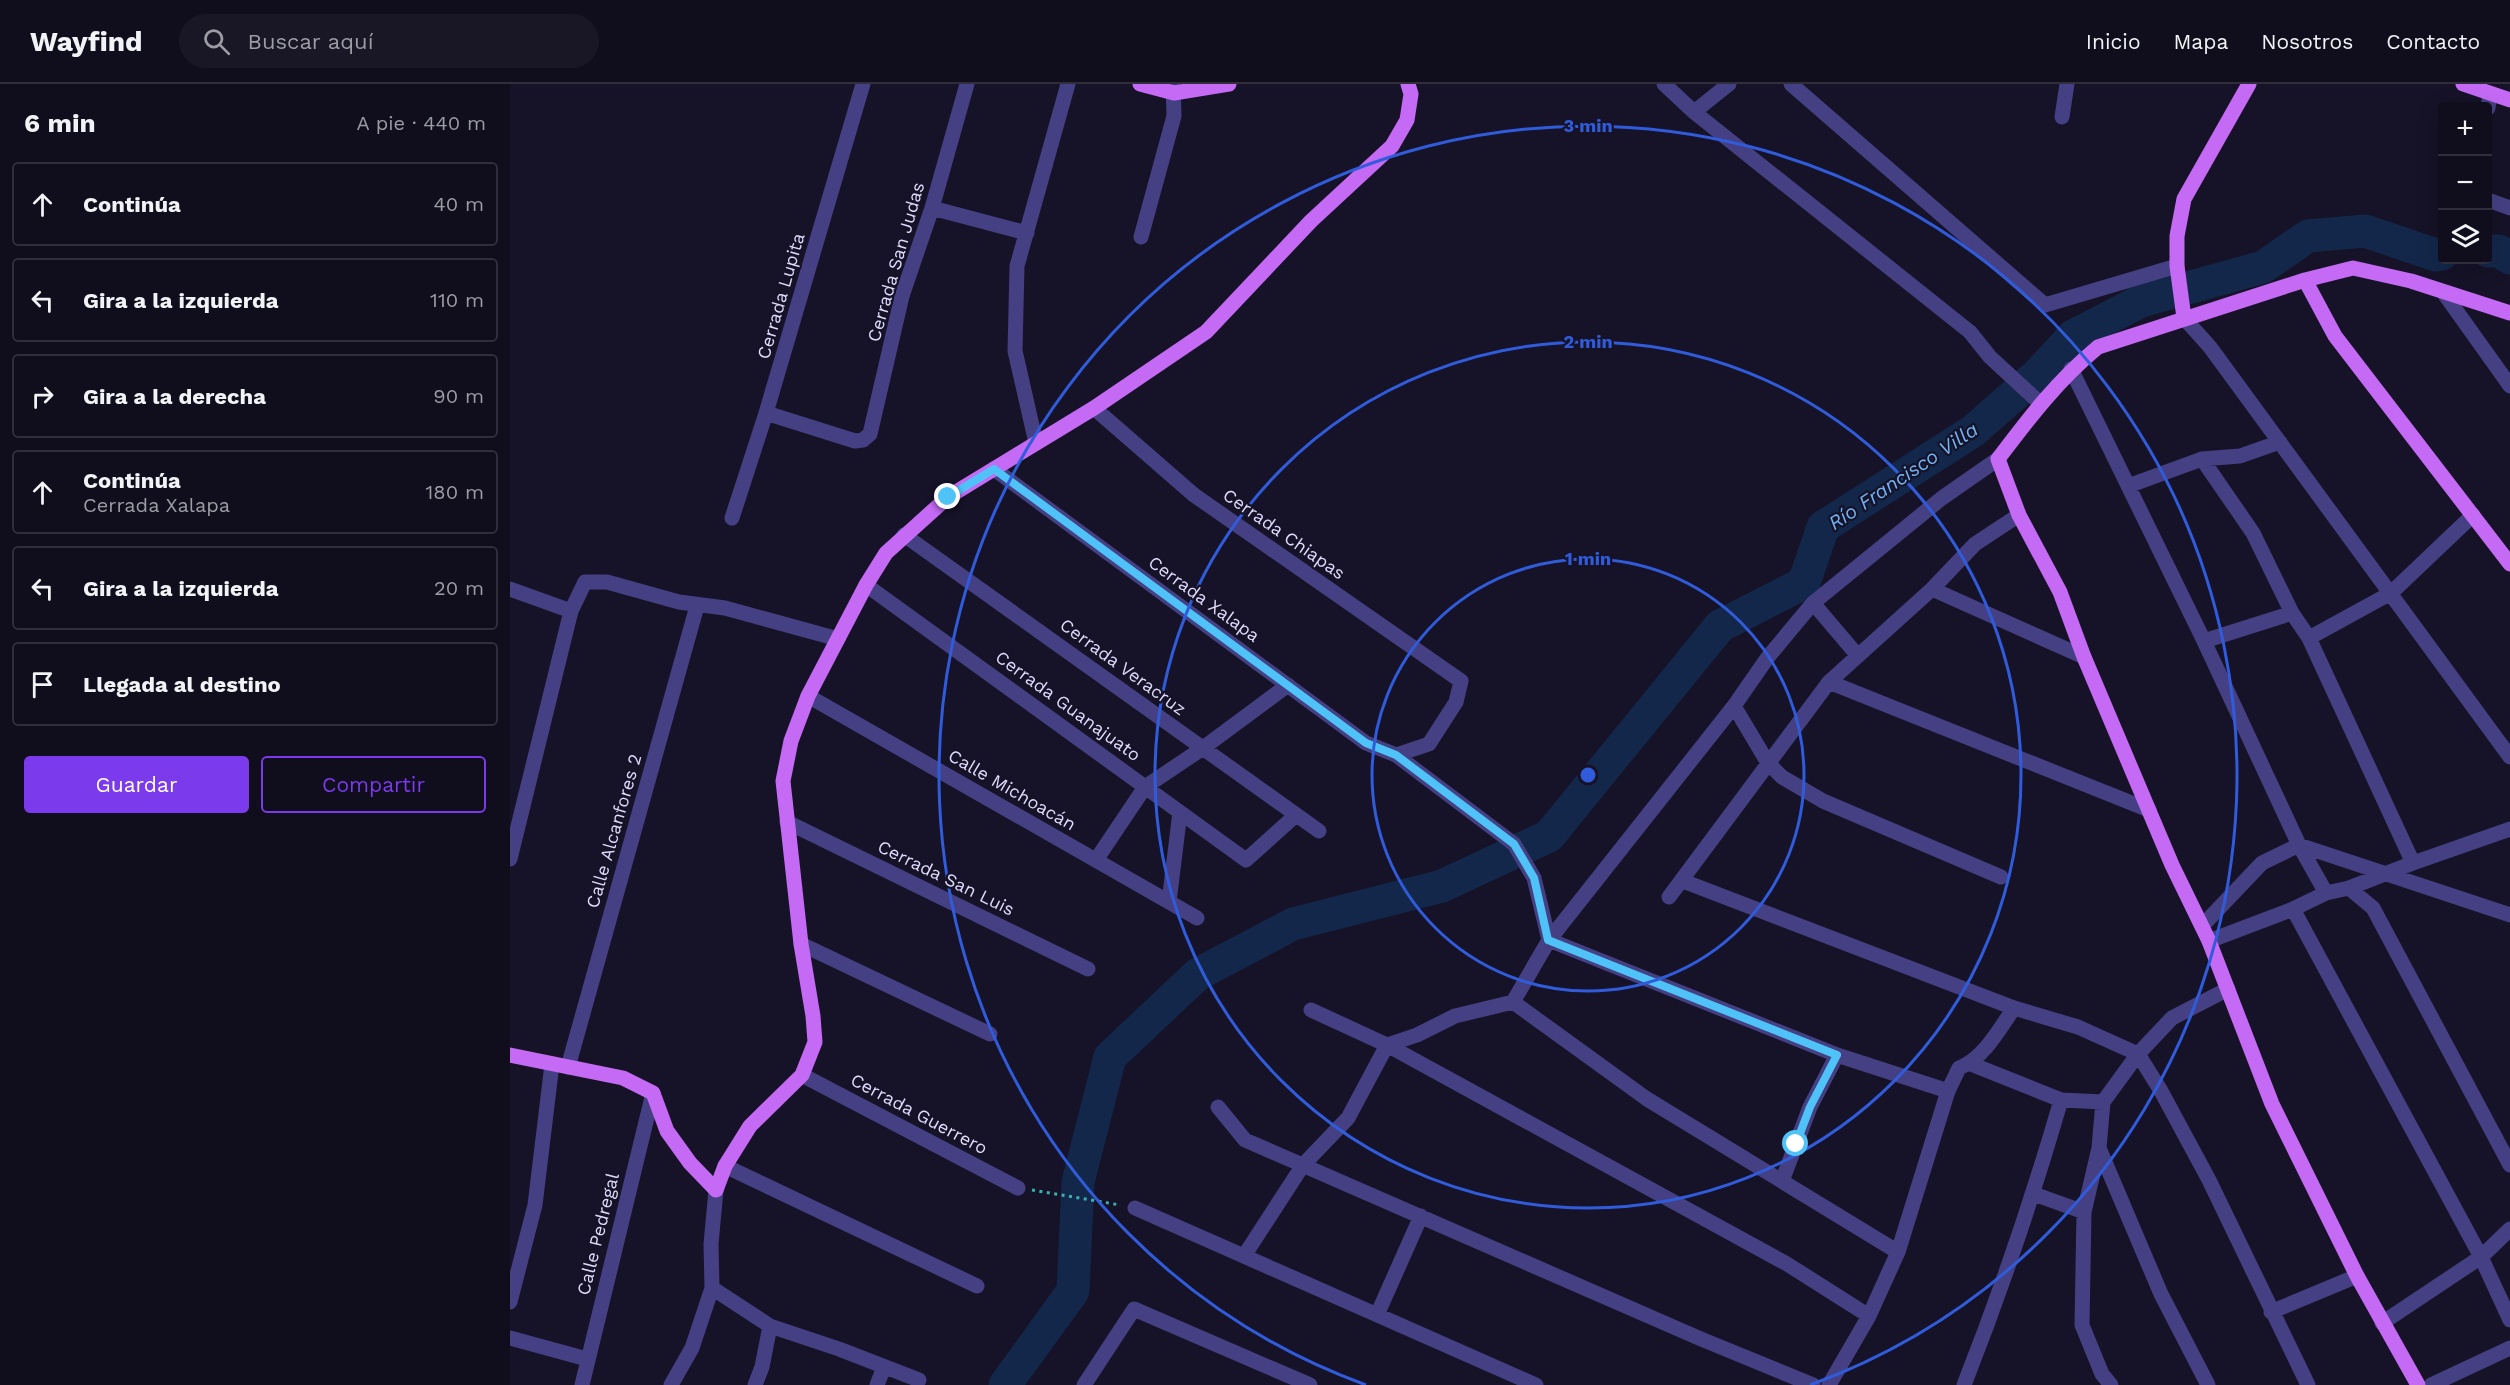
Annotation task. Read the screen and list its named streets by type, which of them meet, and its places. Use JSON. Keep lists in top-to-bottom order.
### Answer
{
  "streets": {
    "street": [
      "Cerrada San Judas",
      "Cerrada Lupita",
      "Cerrada Chiapas",
      "Cerrada Xalapa",
      "Cerrada Veracruz",
      "Cerrada Guanajuato",
      "Calle Michoacán",
      "Calle Alcanfores 2",
      "Cerrada San Luis",
      "Cerrada Guerrero",
      "Calle Pedregal"
    ]
  },
  "crossings": [
    ["Cerrada San Judas", "Cerrada Lupita"],
    ["Cerrada Chiapas", "Cerrada Xalapa"],
    ["Cerrada Veracruz", "Cerrada Guanajuato"]
  ],
  "water": ["Río Francisco Villa"],
  "page": {
    "header": "Wayfind",
    "search": "Buscar aquí",
    "nav": [
      "Inicio",
      "Mapa",
      "Nosotros",
      "Contacto"
    ],
    "heading": ["6 min", "A pie · 440 m"],
    "map_buttons": ["+", "−"],
    "list": [
      ["Continúa", "40 m"],
      ["Gira a la izquierda", "110 m"],
      ["Gira a la derecha", "90 m"],
      ["Continúa", "Cerrada Xalapa", "180 m"],
      ["Gira a la izquierda", "20 m"],
      "Llegada al destino"
    ],
    "buttons": ["Guardar", "Compartir"]
  },
  "rings": ["3 min", "2 min", "1 min"]
}
